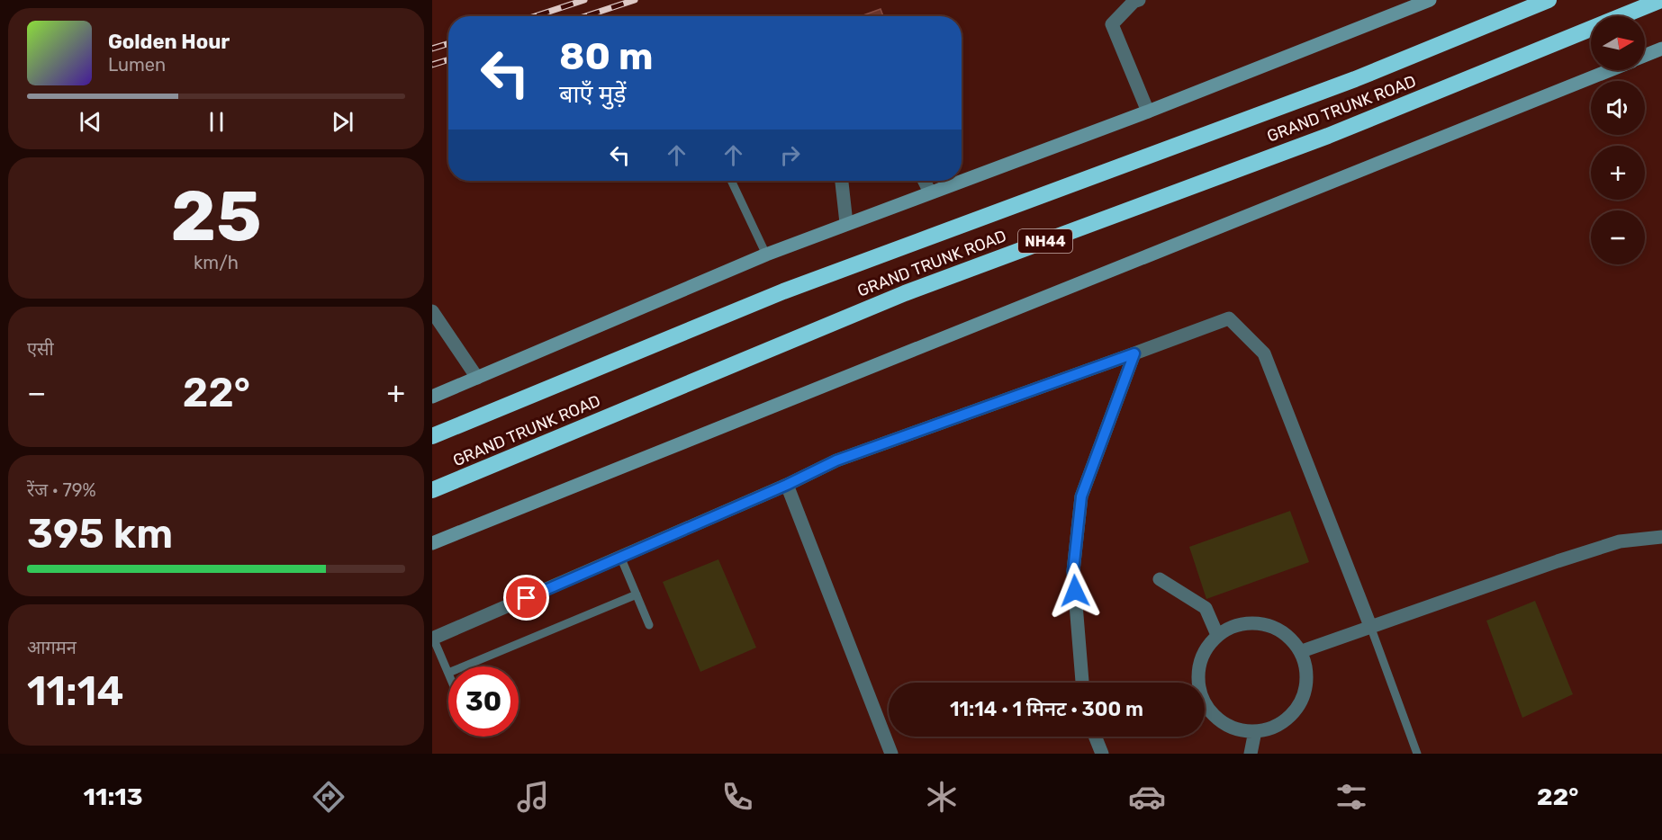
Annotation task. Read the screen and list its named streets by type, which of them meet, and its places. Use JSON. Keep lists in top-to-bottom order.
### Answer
{
  "streets": {
    "highway": ["GRAND TRUNK ROAD", "NH44"]
  },
  "north": "right",
  "page": {
    "map_buttons": ["+", "−"],
    "turn": ["80 m", "बाएँ मुड़ें"],
    "song": ["Golden Hour", "Lumen"],
    "tile": [
      ["25", "km/h"],
      "एसी",
      ["रेंज · 79%", "395 km"],
      ["आगमन", "11:14"]
    ],
    "heat": ["−", "22°", "+"],
    "limit": "30",
    "trip": "11:14 · 1 मिनट · 300 m",
    "tabs": ["11:13", "22°"]
  }
}
